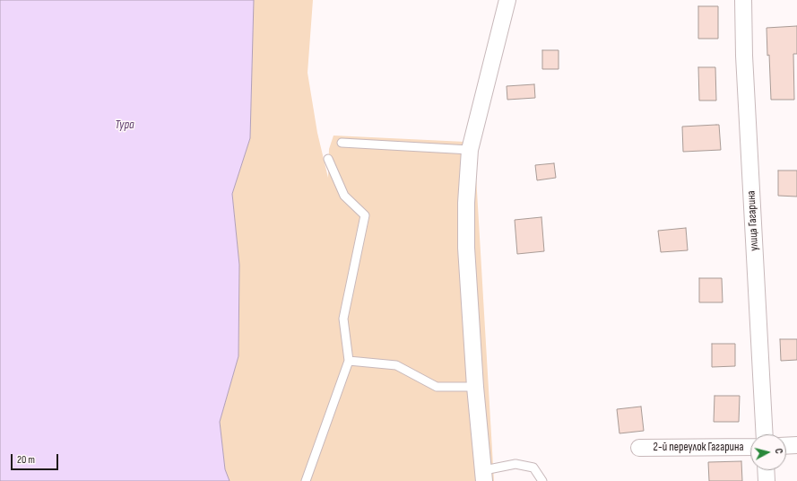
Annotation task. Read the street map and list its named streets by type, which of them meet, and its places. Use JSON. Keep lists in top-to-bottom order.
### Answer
{
  "streets": {
    "street": ["улица Гагарина", "2-й переулок Гагарина"]
  },
  "water": ["Тура"],
  "scale_bar": "20 m",
  "north": "right"
}
